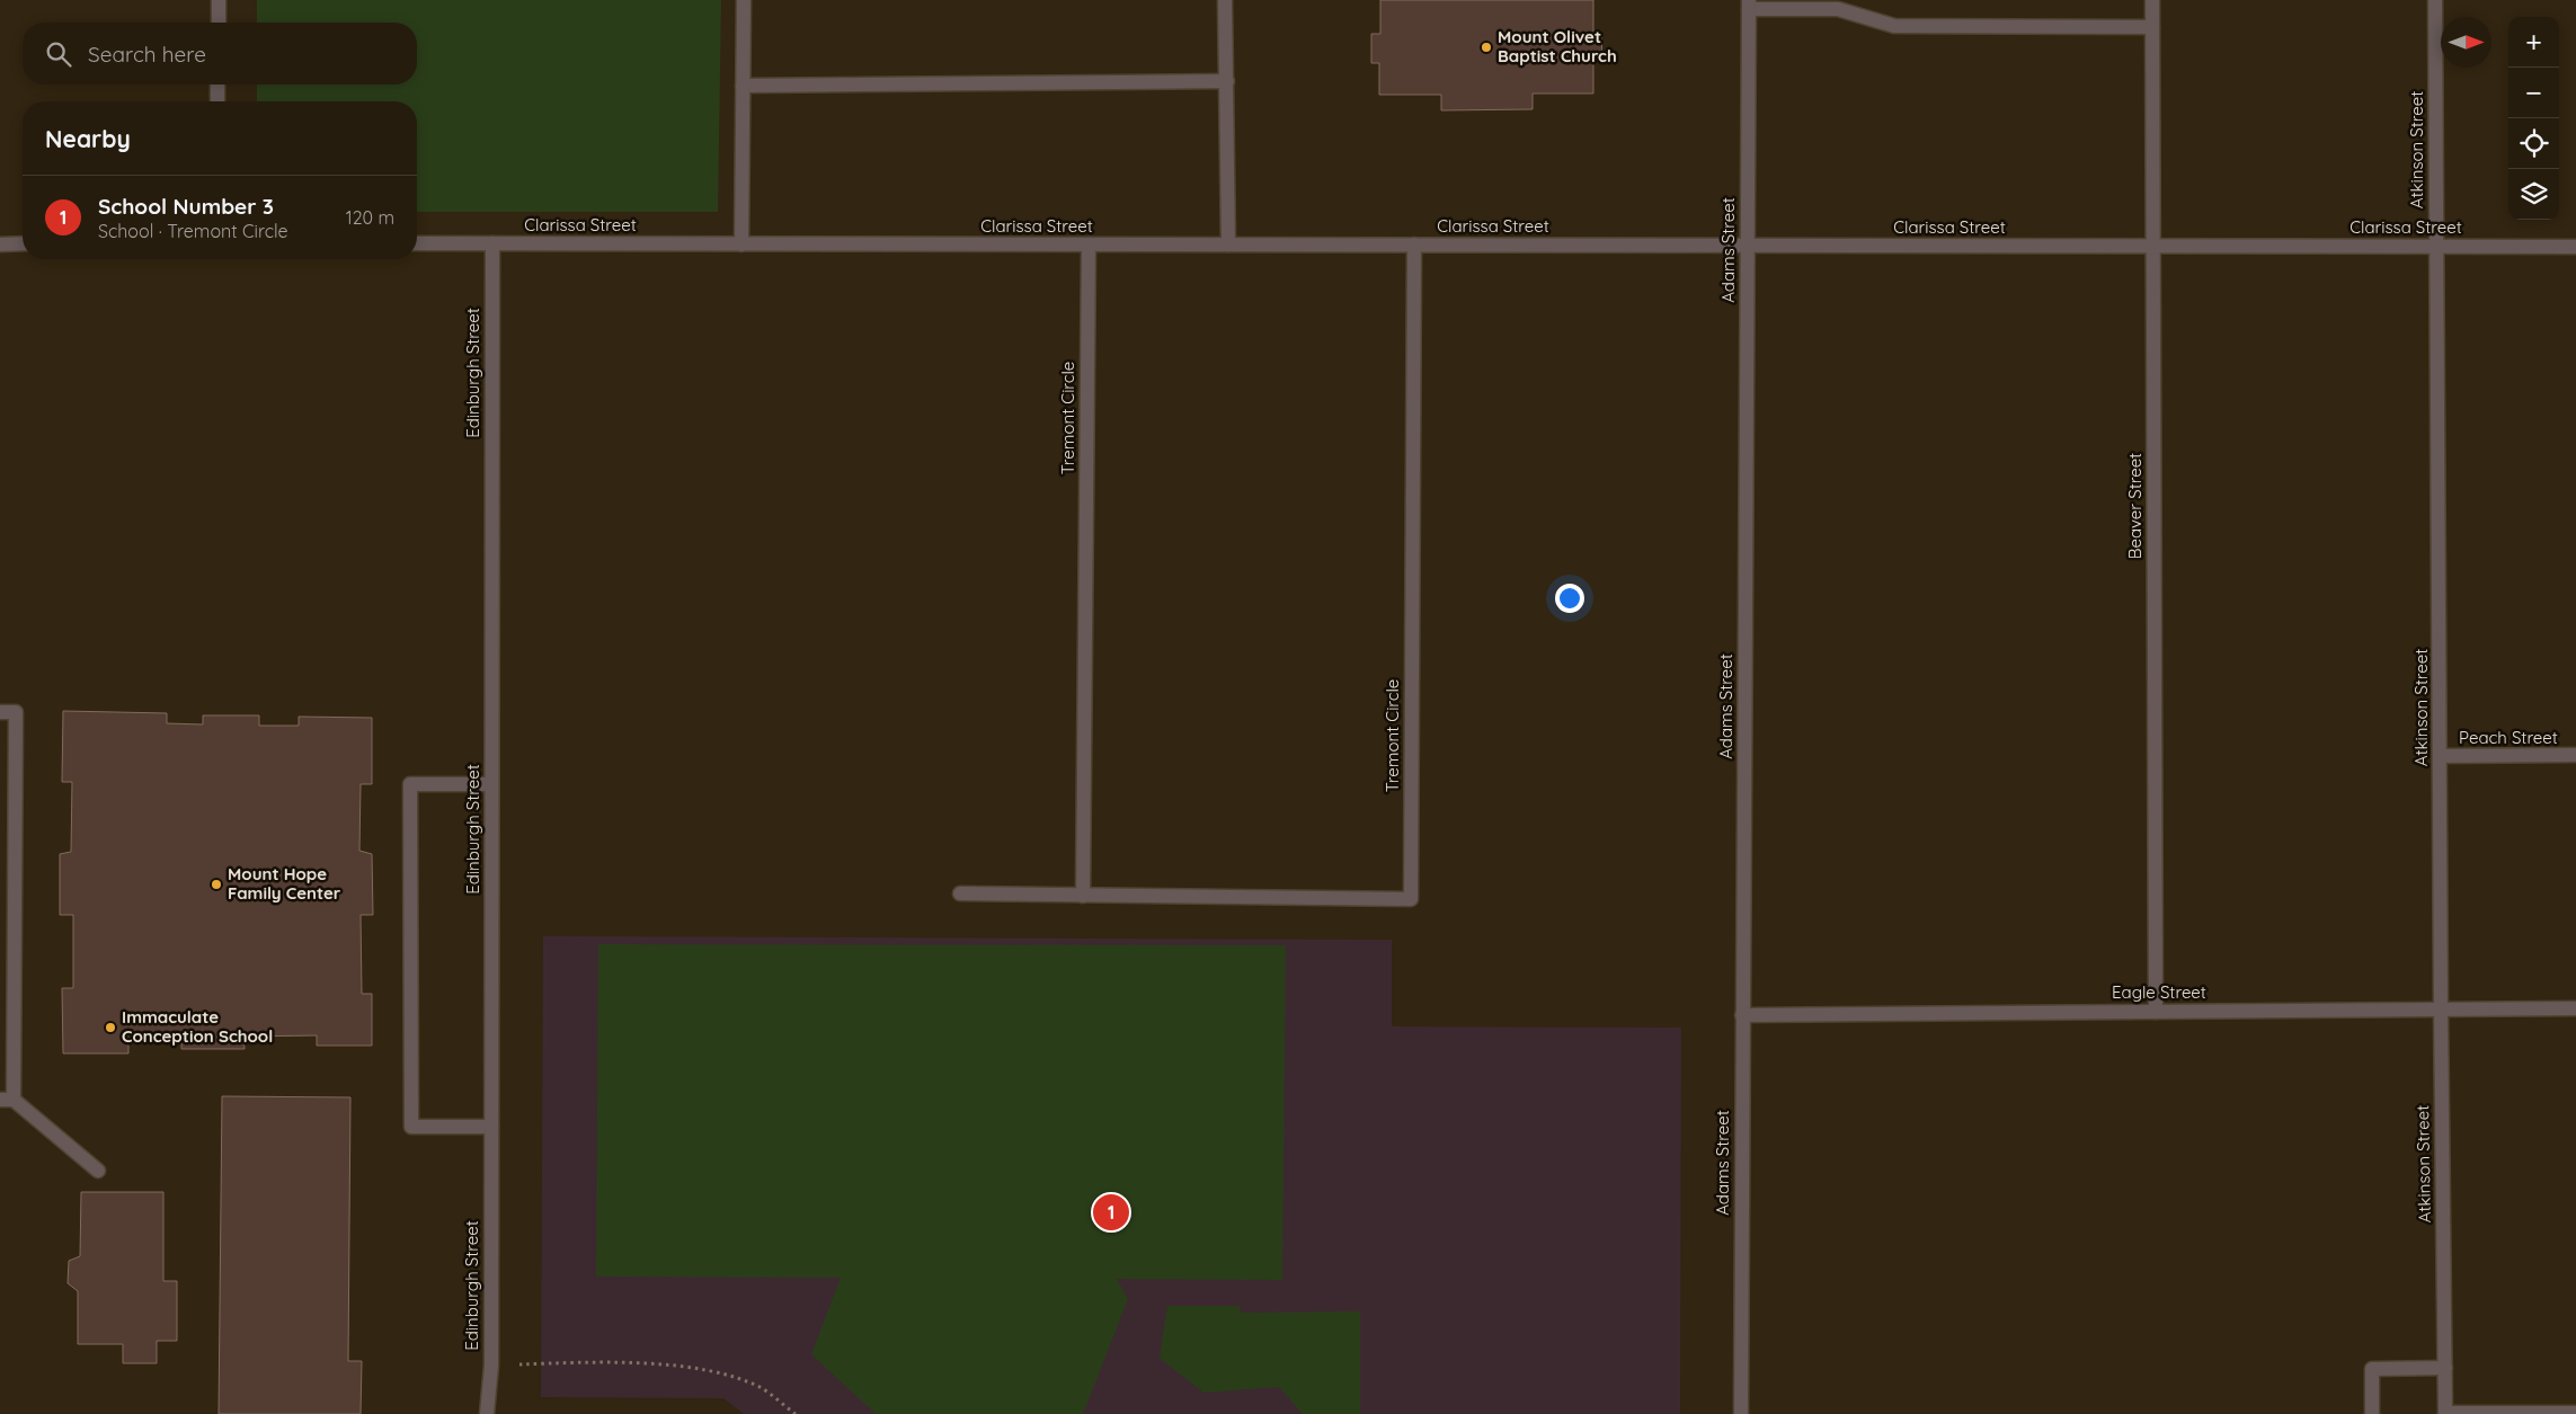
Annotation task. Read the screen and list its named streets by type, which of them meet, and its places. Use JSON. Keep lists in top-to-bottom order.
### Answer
{
  "streets": {
    "street": [
      "Atkinson Street",
      "Clarissa Street",
      "Adams Street",
      "Edinburgh Street",
      "Tremont Circle",
      "Beaver Street",
      "Peach Street",
      "Eagle Street"
    ]
  },
  "crossings": [
    ["Atkinson Street", "Clarissa Street"],
    ["Atkinson Street", "Peach Street"],
    ["Atkinson Street", "Eagle Street"],
    ["Clarissa Street", "Adams Street"],
    ["Clarissa Street", "Edinburgh Street"],
    ["Clarissa Street", "Tremont Circle"],
    ["Clarissa Street", "Beaver Street"],
    ["Adams Street", "Eagle Street"],
    ["Beaver Street", "Eagle Street"]
  ],
  "places": ["Mount Olivet Baptist Church", "Mount Hope Family Center", "Immaculate Conception School"],
  "north": "right",
  "page": {
    "map_buttons": ["+", "−"],
    "search": "Search here",
    "heading": "Nearby",
    "list": [
      {
        "mark": "1",
        "name": "School Number 3",
        "note": "School · Tremont Circle",
        "value": "120 m"
      }
    ],
    "pins": "1"
  }
}
